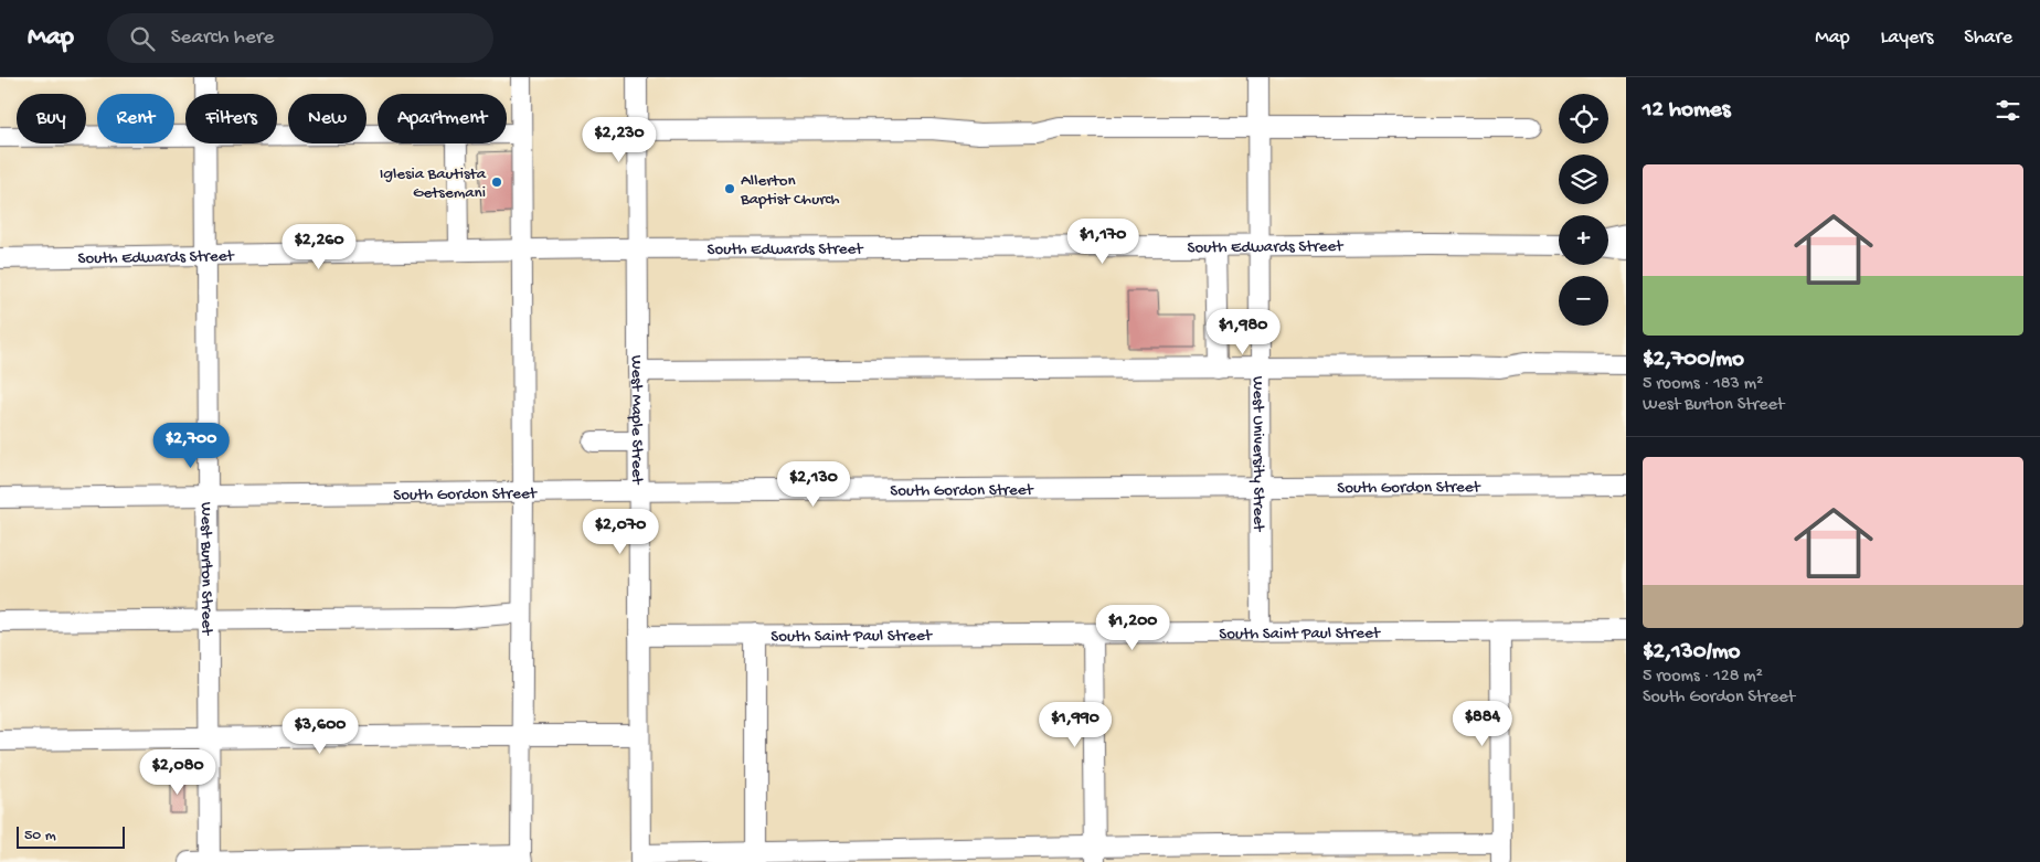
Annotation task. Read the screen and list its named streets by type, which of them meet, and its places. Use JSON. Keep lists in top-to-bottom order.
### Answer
{
  "streets": {
    "street": [
      "South Edwards Street",
      "West Maple Street",
      "West University Street",
      "South Gordon Street",
      "West Burton Street",
      "South Saint Paul Street"
    ]
  },
  "crossings": [
    ["South Edwards Street", "West Maple Street"],
    ["South Edwards Street", "West University Street"],
    ["South Edwards Street", "West Burton Street"],
    ["West Maple Street", "South Gordon Street"],
    ["West Maple Street", "South Saint Paul Street"],
    ["West University Street", "South Gordon Street"],
    ["West University Street", "South Saint Paul Street"],
    ["South Gordon Street", "West Burton Street"]
  ],
  "places": ["Iglesia Bautista Getsemani", "Allerton Baptist Church"],
  "scale_bar": "50 m",
  "page": {
    "header": "Map",
    "search": "Search here",
    "nav": ["Map", "Layers", "Share"],
    "heading": "12 homes",
    "map_buttons": ["+", "−"],
    "chip": [
      "Buy",
      "Rent",
      "Filters",
      "New",
      "Apartment"
    ],
    "price": [
      "$2,230",
      "$1,170",
      "$2,260",
      "$1,980",
      "$2,700",
      "$2,130",
      "$2,070",
      "$1,200",
      "$884",
      "$1,990",
      "$3,600",
      "$2,080"
    ],
    "list": [
      {
        "name": "$2,700/mo",
        "note": "5 rooms · 183 m² · West Burton Street"
      },
      {
        "name": "$2,130/mo",
        "note": "5 rooms · 128 m² · South Gordon Street"
      }
    ],
    "scale": "50 m"
  }
}
